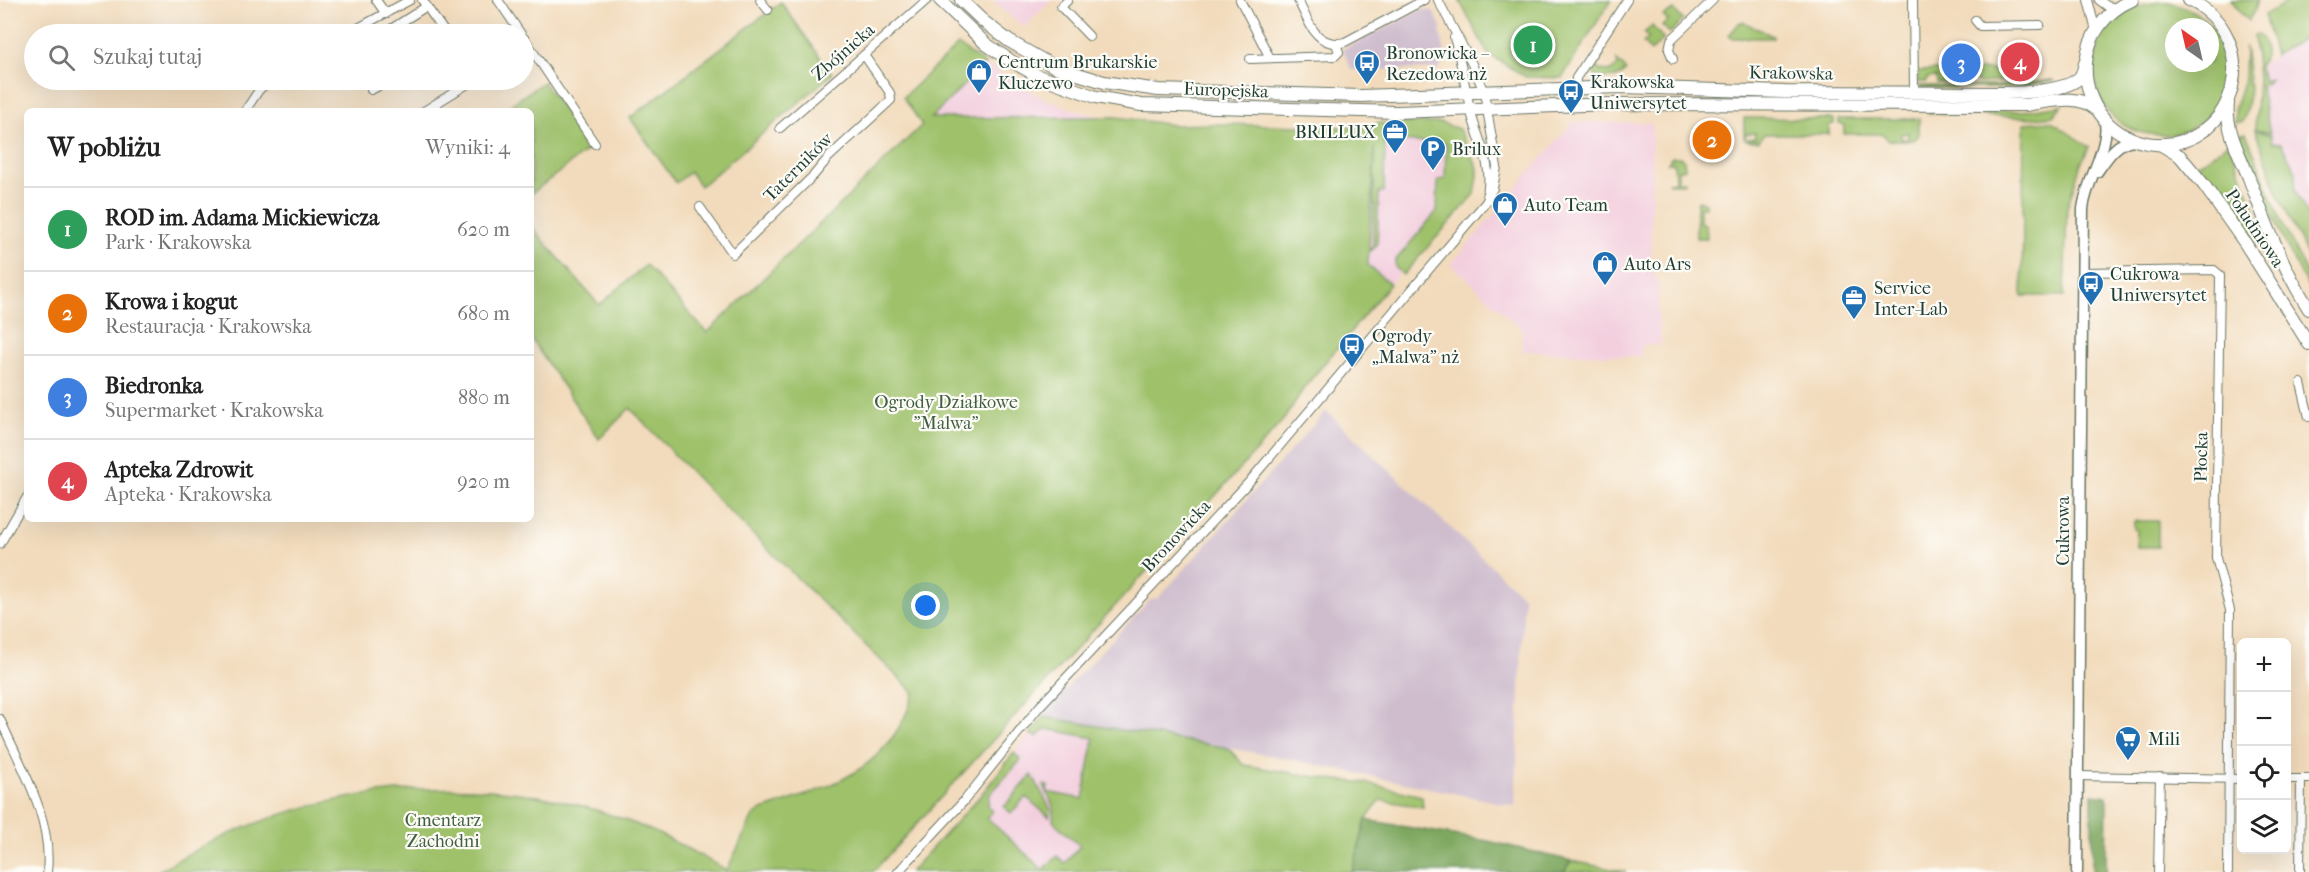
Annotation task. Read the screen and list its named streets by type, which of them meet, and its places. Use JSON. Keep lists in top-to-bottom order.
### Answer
{
  "streets": {
    "main road": ["Krakowska", "Europejska", "Południowa"],
    "street": [
      "Zbójnicka",
      "Taterników",
      "Płocka",
      "Cukrowa",
      "Bronowicka"
    ]
  },
  "crossings": [
    ["Zbójnicka", "Taterników"],
    ["Krakowska", "Europejska"],
    ["Krakowska", "Cukrowa"],
    ["Krakowska", "Bronowicka"],
    ["Europejska", "Bronowicka"],
    ["Płocka", "Cukrowa"]
  ],
  "parks": ["Ogrody Działkowe \"Malwa\"", "Cmentarz Zachodni"],
  "places": {
    "bus stop": [
      "Bronowicka – Rezedowa nż",
      "Krakowska Uniwersytet",
      "Cukrowa Uniwersytet",
      "Ogrody „Malwa” nż"
    ],
    "shop": ["Centrum Brukarskie Kluczewo", "Auto Team", "Auto Ars"],
    "office": ["BRILLUX", "Service Inter-Lab"],
    "parking": ["Brilux"],
    "supermarket": ["Mili"]
  },
  "north": "top left",
  "page": {
    "pins": [
      "1",
      "4",
      "3",
      "2"
    ],
    "search": "Szukaj tutaj",
    "heading": ["W pobliżu", "Wyniki: 4"],
    "list": [
      {
        "mark": "1",
        "name": "ROD im. Adama Mickiewicza",
        "note": "Park · Krakowska",
        "value": "620 m"
      },
      {
        "mark": "2",
        "name": "Krowa i kogut",
        "note": "Restauracja · Krakowska",
        "value": "680 m"
      },
      {
        "mark": "3",
        "name": "Biedronka",
        "note": "Supermarket · Krakowska",
        "value": "880 m"
      },
      {
        "mark": "4",
        "name": "Apteka Zdrowit",
        "note": "Apteka · Krakowska",
        "value": "920 m"
      }
    ],
    "map_buttons": ["+", "−"]
  }
}
